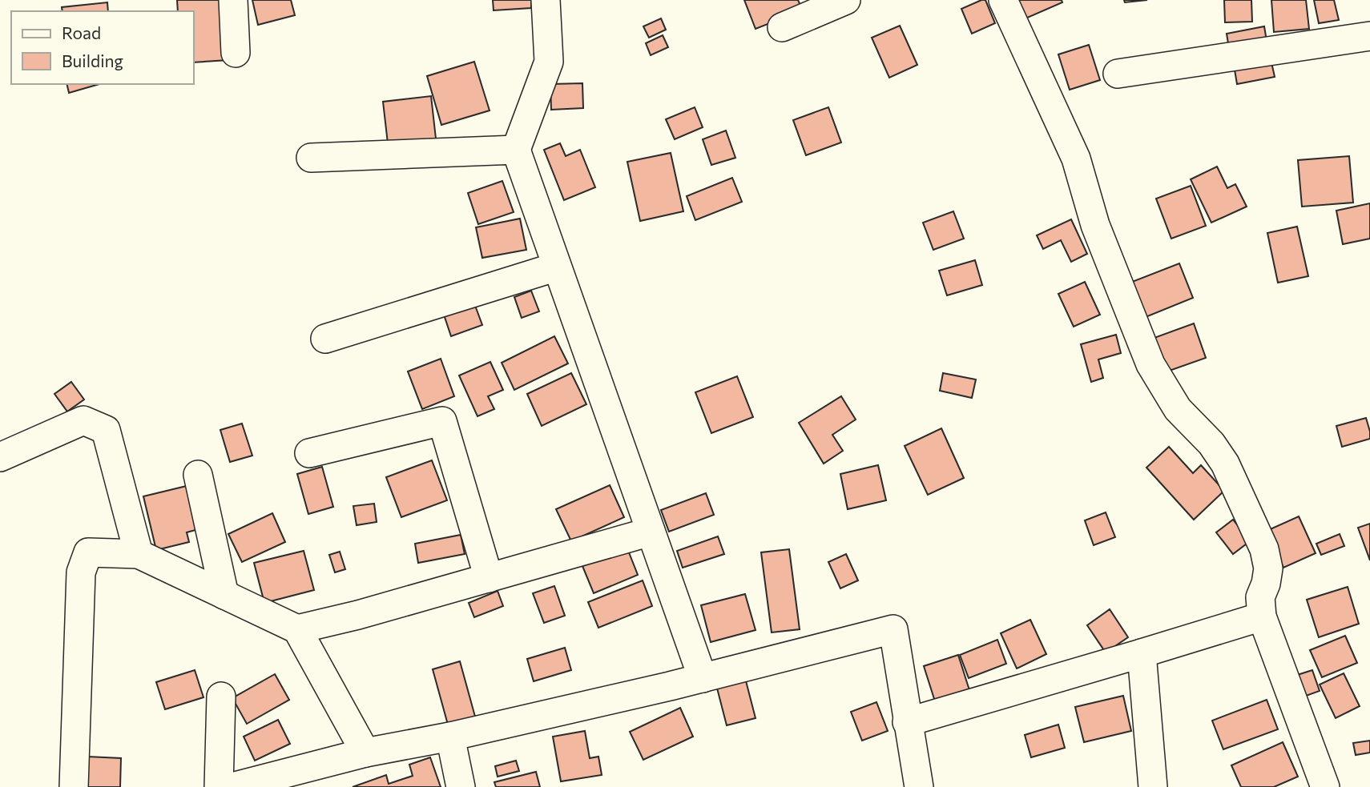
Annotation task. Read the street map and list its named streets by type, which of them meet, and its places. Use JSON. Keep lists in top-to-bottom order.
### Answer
{
  "legend": ["Road", "Building"]
}
